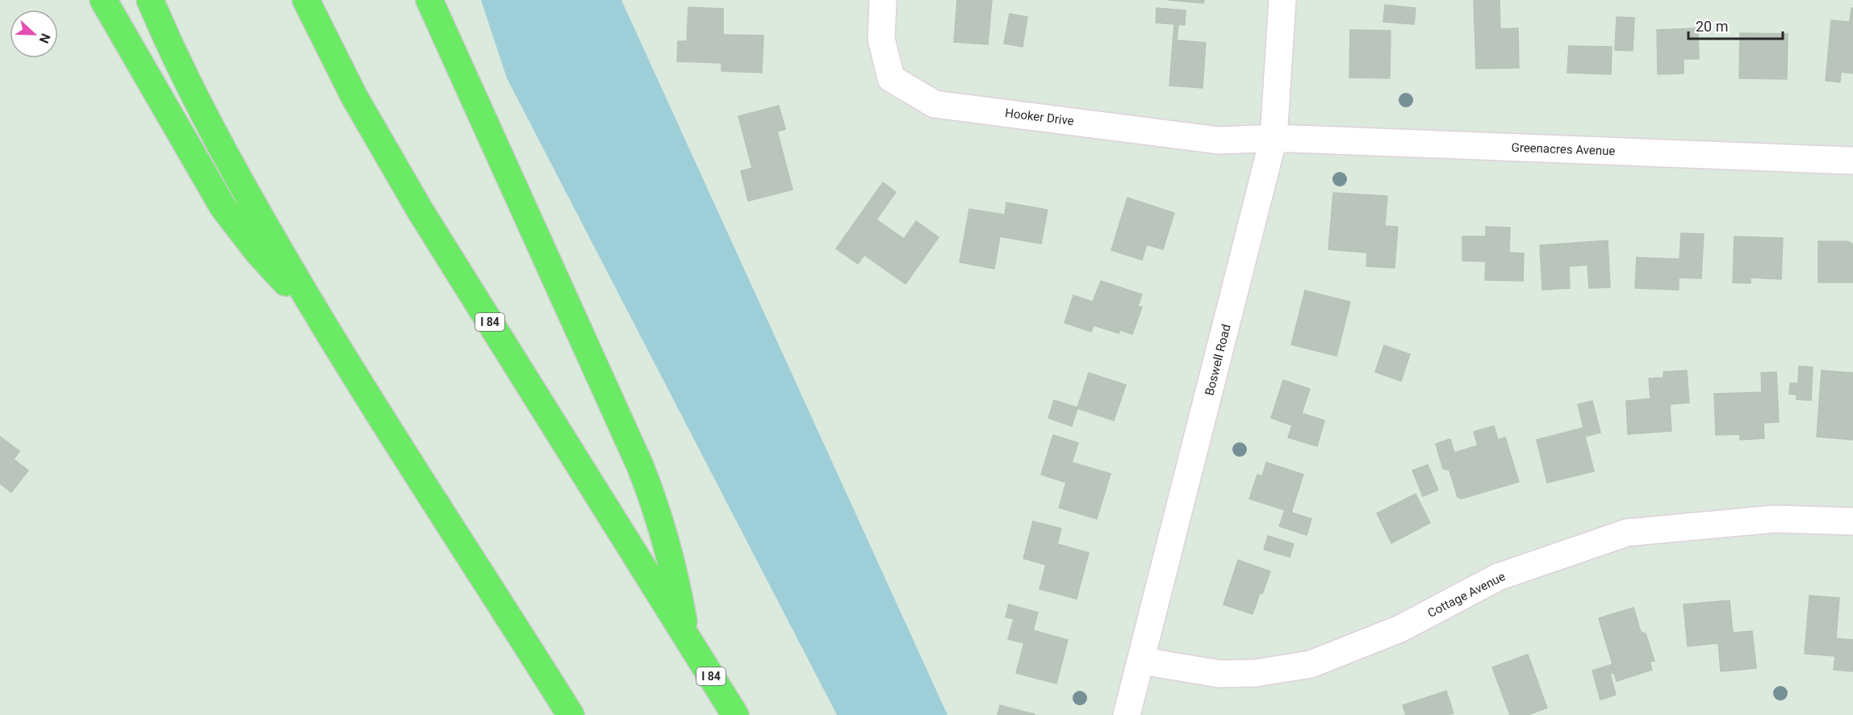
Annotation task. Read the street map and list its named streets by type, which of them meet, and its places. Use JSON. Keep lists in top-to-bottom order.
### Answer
{
  "streets": {
    "highway": ["I 84"],
    "street": [
      "Hooker Drive",
      "Greenacres Avenue",
      "Boswell Road",
      "Cottage Avenue"
    ]
  },
  "crossings": [
    ["Hooker Drive", "Greenacres Avenue"],
    ["Hooker Drive", "Boswell Road"],
    ["Greenacres Avenue", "Boswell Road"],
    ["Boswell Road", "Cottage Avenue"]
  ],
  "scale_bar": "20 m",
  "north": "right"
}
